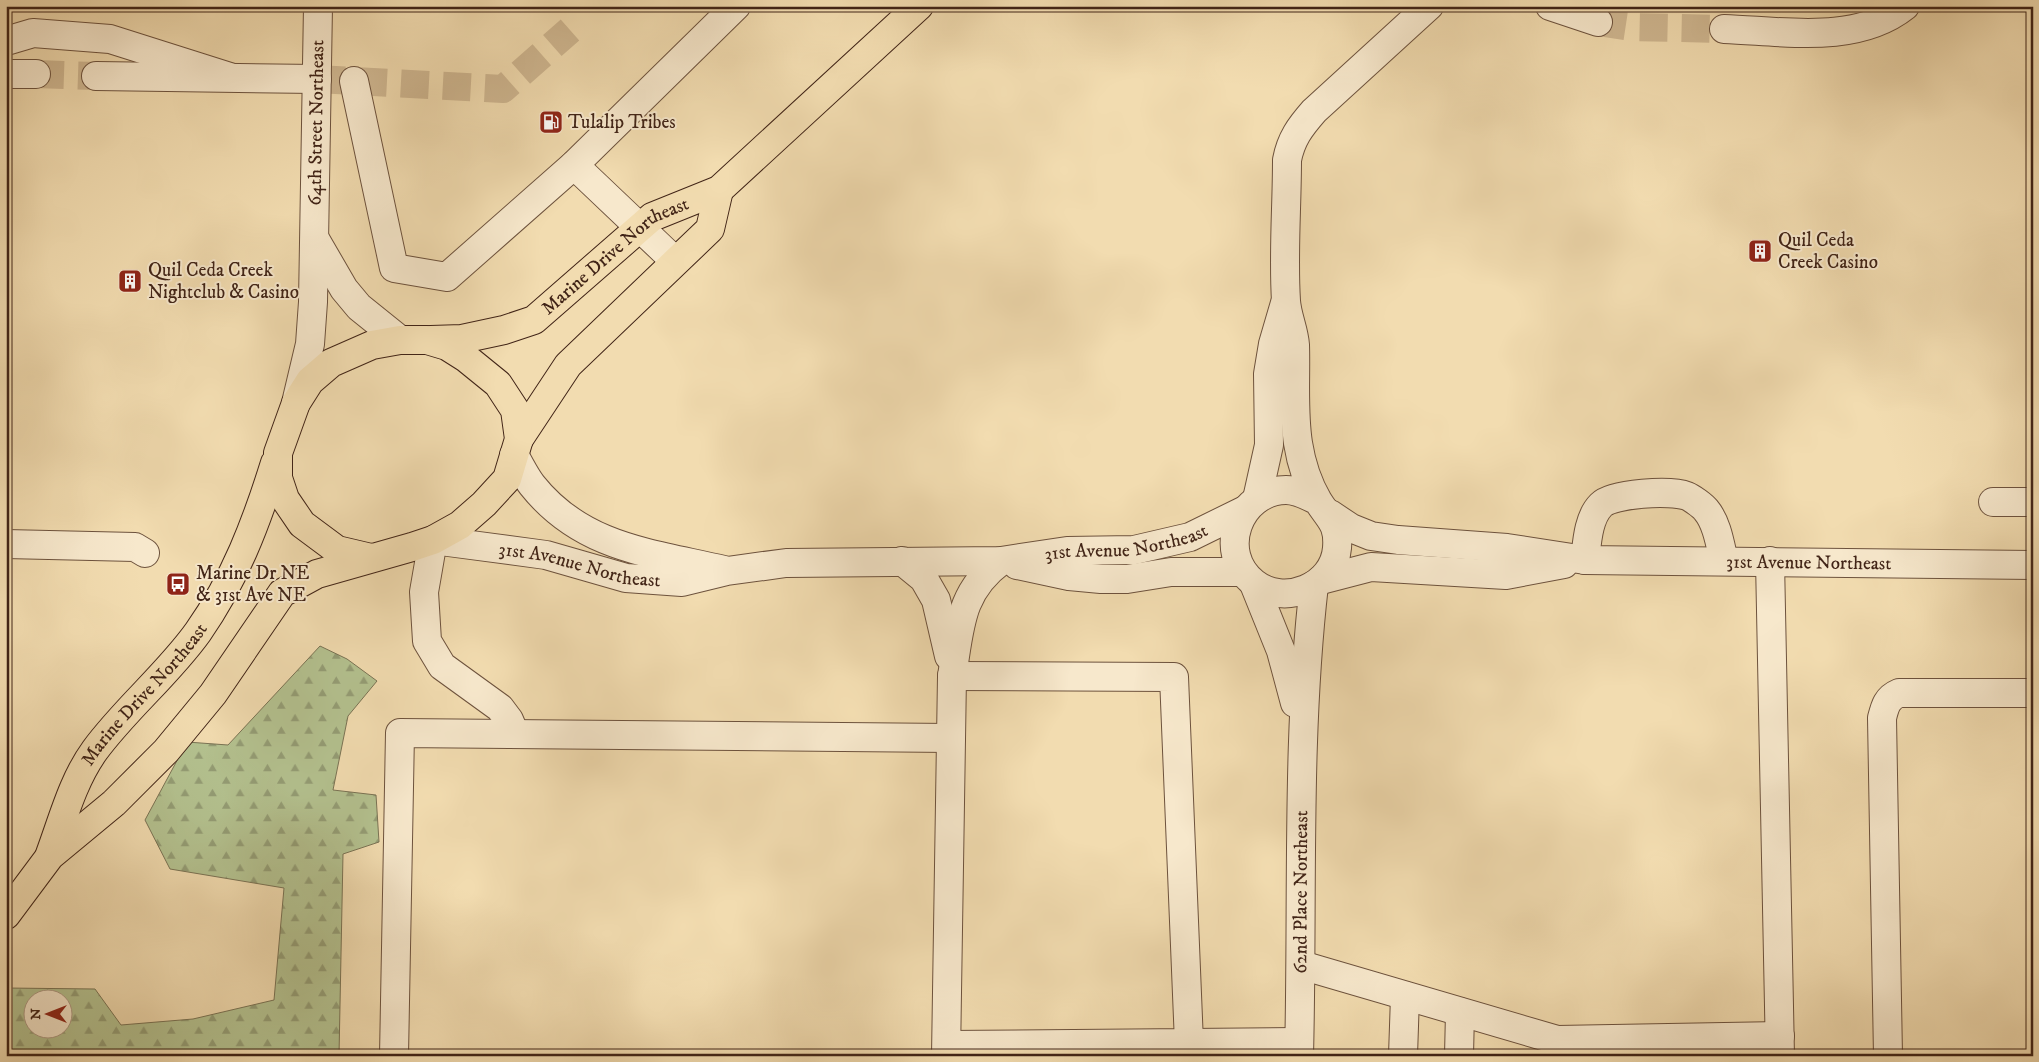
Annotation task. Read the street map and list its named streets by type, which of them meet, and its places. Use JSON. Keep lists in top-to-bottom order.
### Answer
{
  "streets": {
    "main road": ["Marine Drive Northeast"],
    "street": ["64th Street Northeast", "31st Avenue Northeast", "62nd Place Northeast"]
  },
  "crossings": [
    ["64th Street Northeast", "Marine Drive Northeast"],
    ["Marine Drive Northeast", "31st Avenue Northeast"],
    ["31st Avenue Northeast", "62nd Place Northeast"]
  ],
  "places": {
    "fuel station": ["Tulalip Tribes"],
    "building": ["Quil Ceda Creek Casino", "Quil Ceda Creek Nightclub & Casino"],
    "bus stop": ["Marine Dr NE & 31st Ave NE"]
  },
  "north": "left"
}
